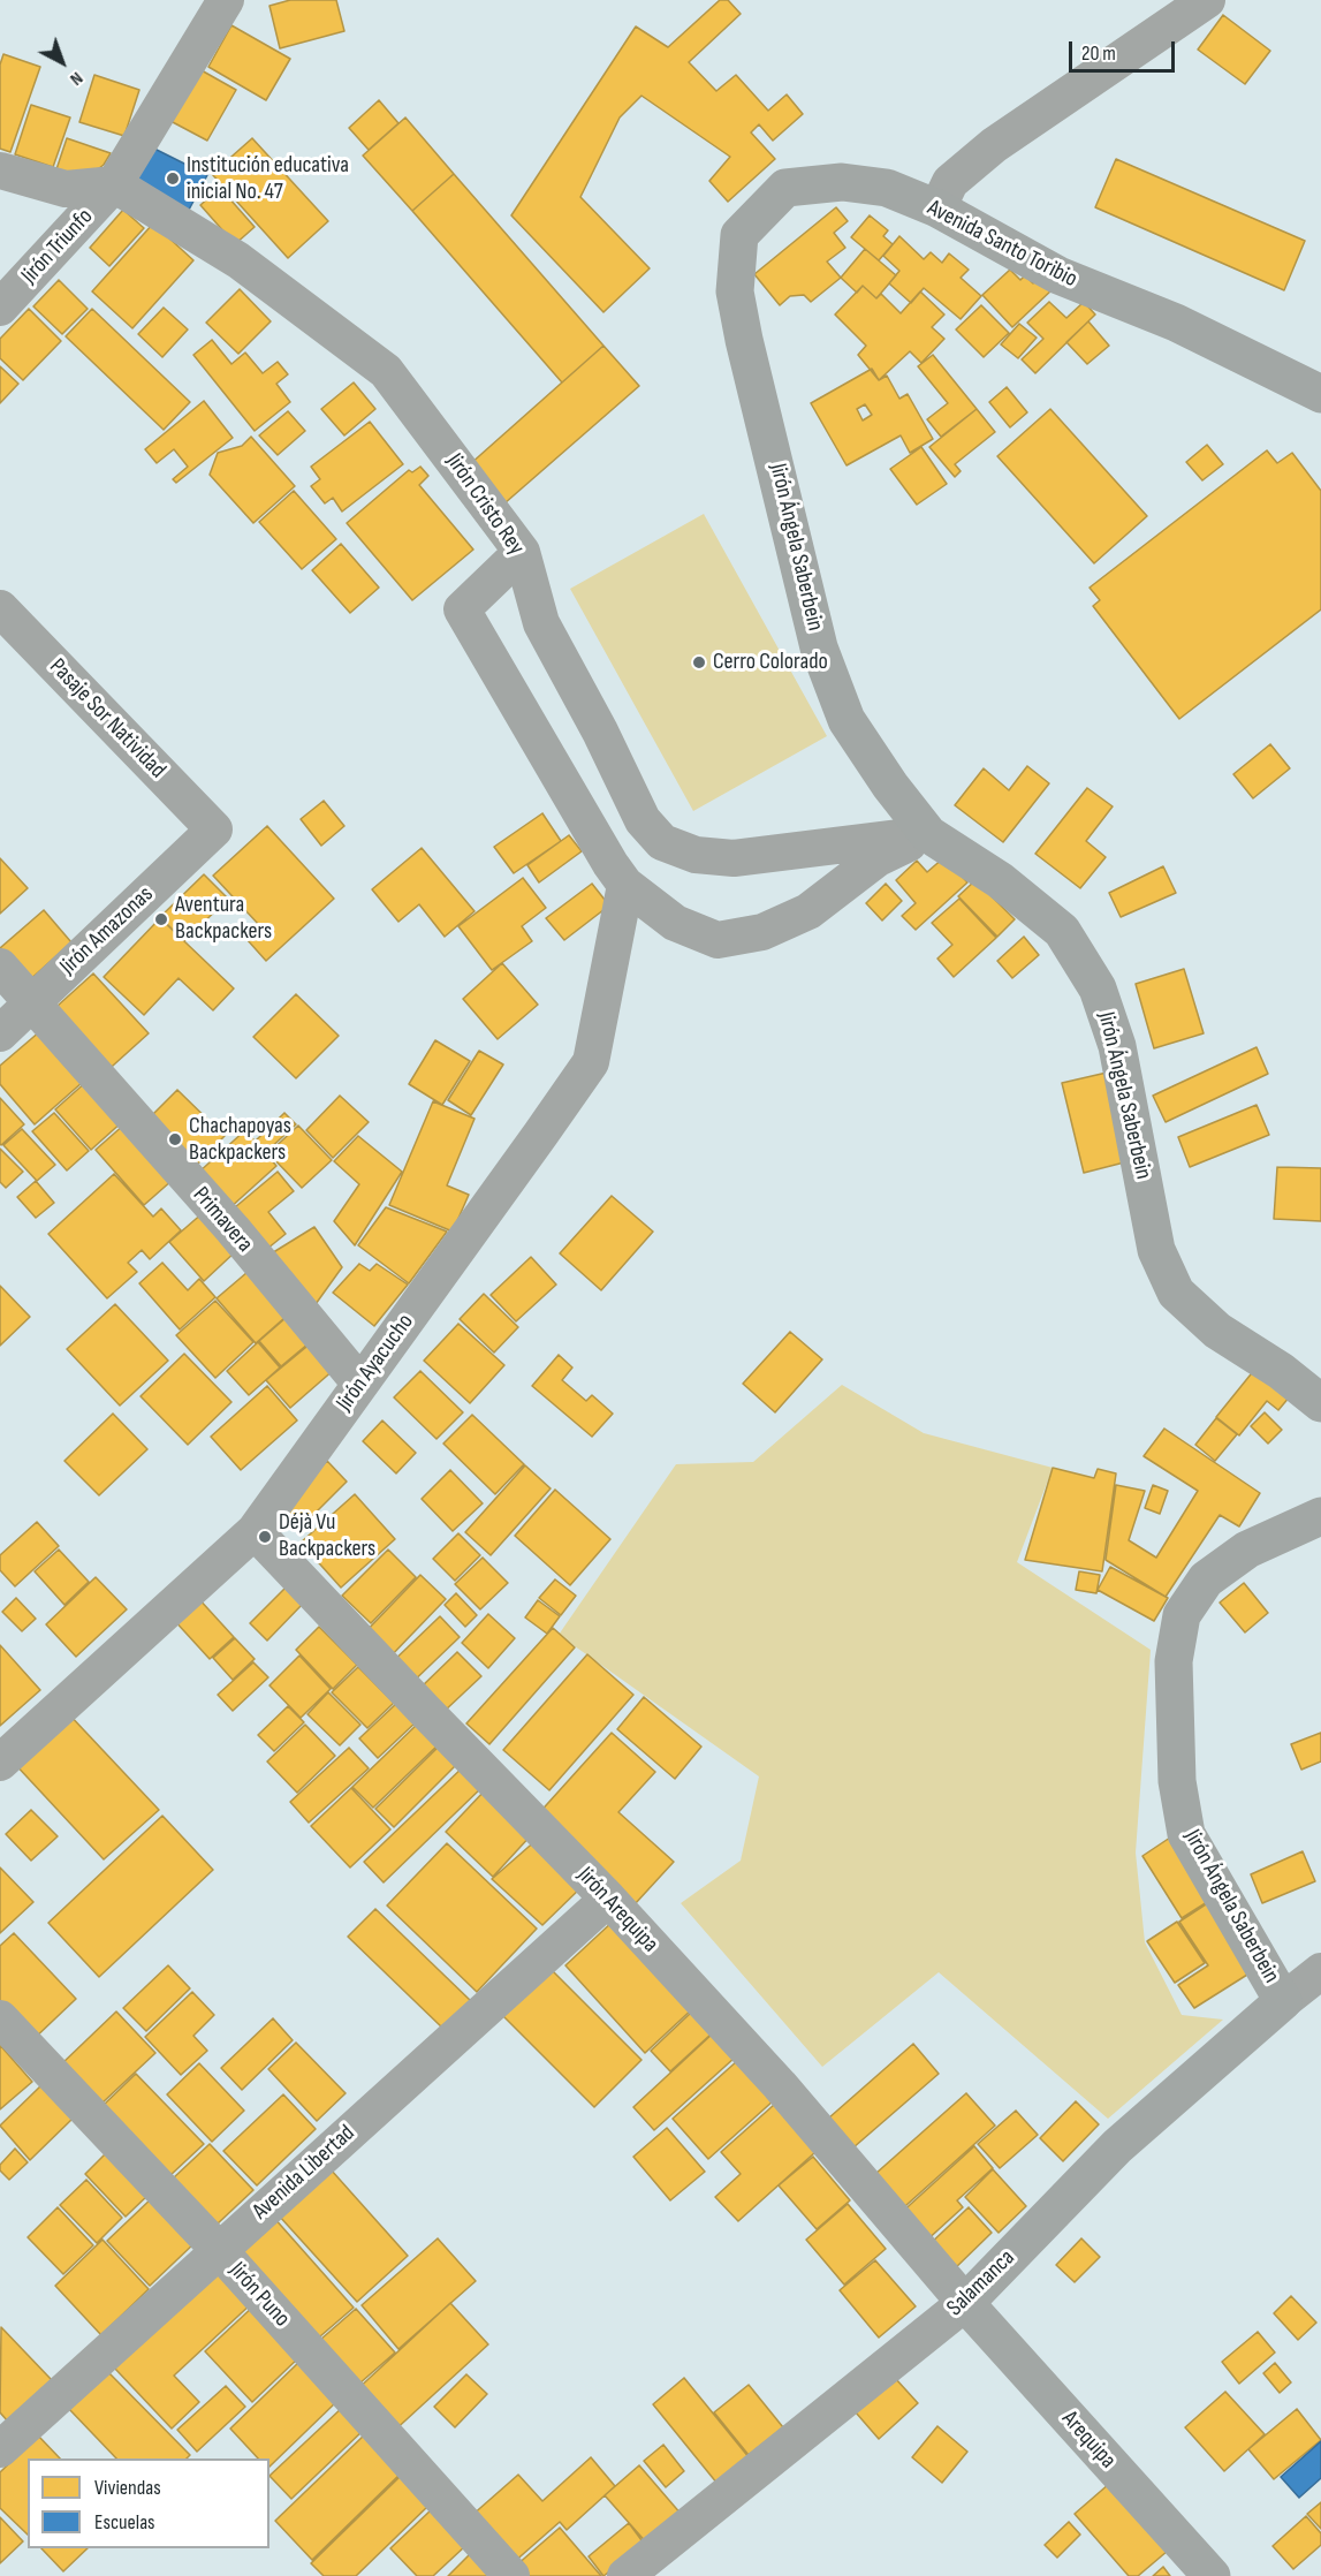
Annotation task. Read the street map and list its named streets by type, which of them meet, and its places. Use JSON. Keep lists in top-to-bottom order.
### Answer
{
  "streets": {
    "main road": [
      "Avenida Santo Toribio",
      "Jirón Ángela Saberbein",
      "Salamanca",
      "Arequipa"
    ],
    "street": [
      "Jirón Triunfo",
      "Jirón Cristo Rey",
      "Pasaje Sor Natividad",
      "Jirón Amazonas",
      "Primavera",
      "Jirón Ayacucho",
      "Jirón Arequipa",
      "Avenida Libertad",
      "Jirón Puno"
    ]
  },
  "crossings": [
    ["Avenida Santo Toribio", "Jirón Ángela Saberbein"],
    ["Jirón Triunfo", "Jirón Cristo Rey"],
    ["Jirón Cristo Rey", "Jirón Ángela Saberbein"],
    ["Jirón Ángela Saberbein", "Salamanca"],
    ["Pasaje Sor Natividad", "Jirón Amazonas"],
    ["Jirón Amazonas", "Primavera"],
    ["Primavera", "Jirón Ayacucho"],
    ["Jirón Ayacucho", "Jirón Arequipa"],
    ["Jirón Arequipa", "Avenida Libertad"],
    ["Jirón Arequipa", "Salamanca"],
    ["Jirón Arequipa", "Arequipa"],
    ["Avenida Libertad", "Jirón Puno"],
    ["Salamanca", "Arequipa"]
  ],
  "places": [
    "Institución educativa inicial No. 47",
    "Cerro Colorado",
    "Aventura Backpackers",
    "Chachapoyas Backpackers",
    "Déjà Vu Backpackers"
  ],
  "legend": ["Viviendas", "Escuelas"],
  "scale_bar": "20 m",
  "north": "bottom right"
}
